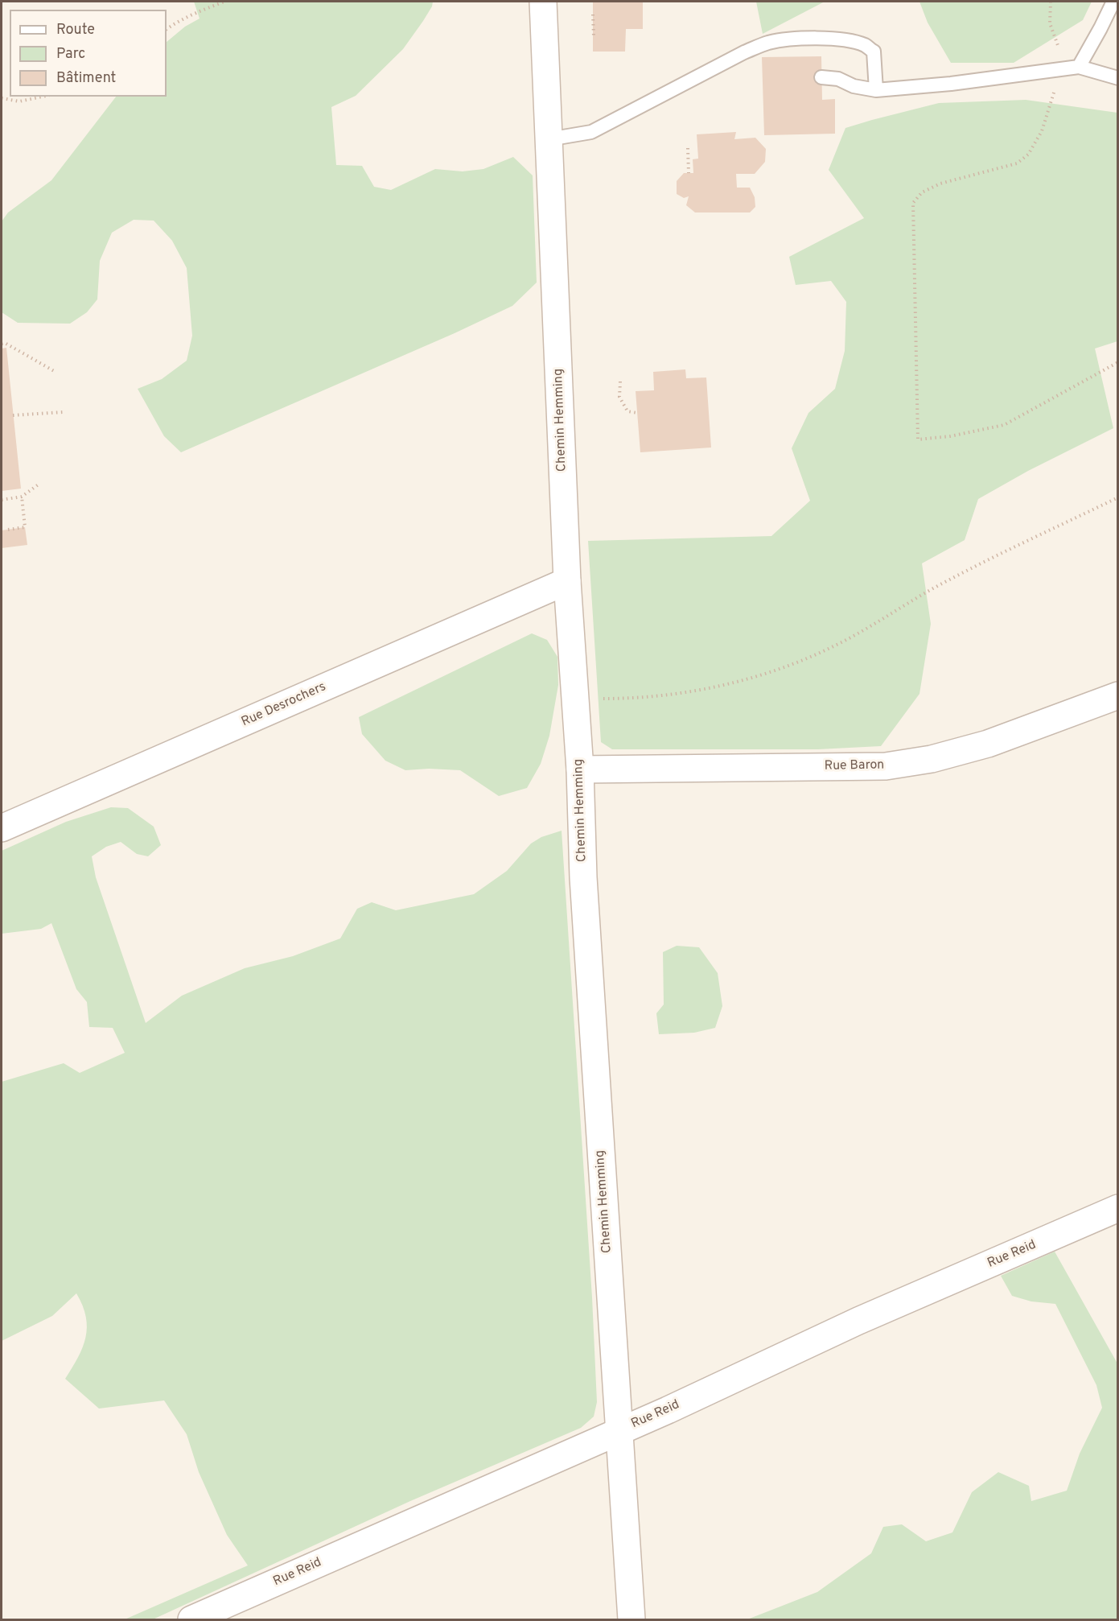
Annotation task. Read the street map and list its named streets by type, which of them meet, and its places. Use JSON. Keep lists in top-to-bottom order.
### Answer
{
  "streets": {
    "street": [
      "Chemin Hemming",
      "Rue Desrochers",
      "Rue Baron",
      "Rue Reid"
    ]
  },
  "crossings": [
    ["Chemin Hemming", "Rue Desrochers"],
    ["Chemin Hemming", "Rue Baron"],
    ["Chemin Hemming", "Rue Reid"]
  ],
  "legend": ["Route", "Parc", "Bâtiment"]
}
